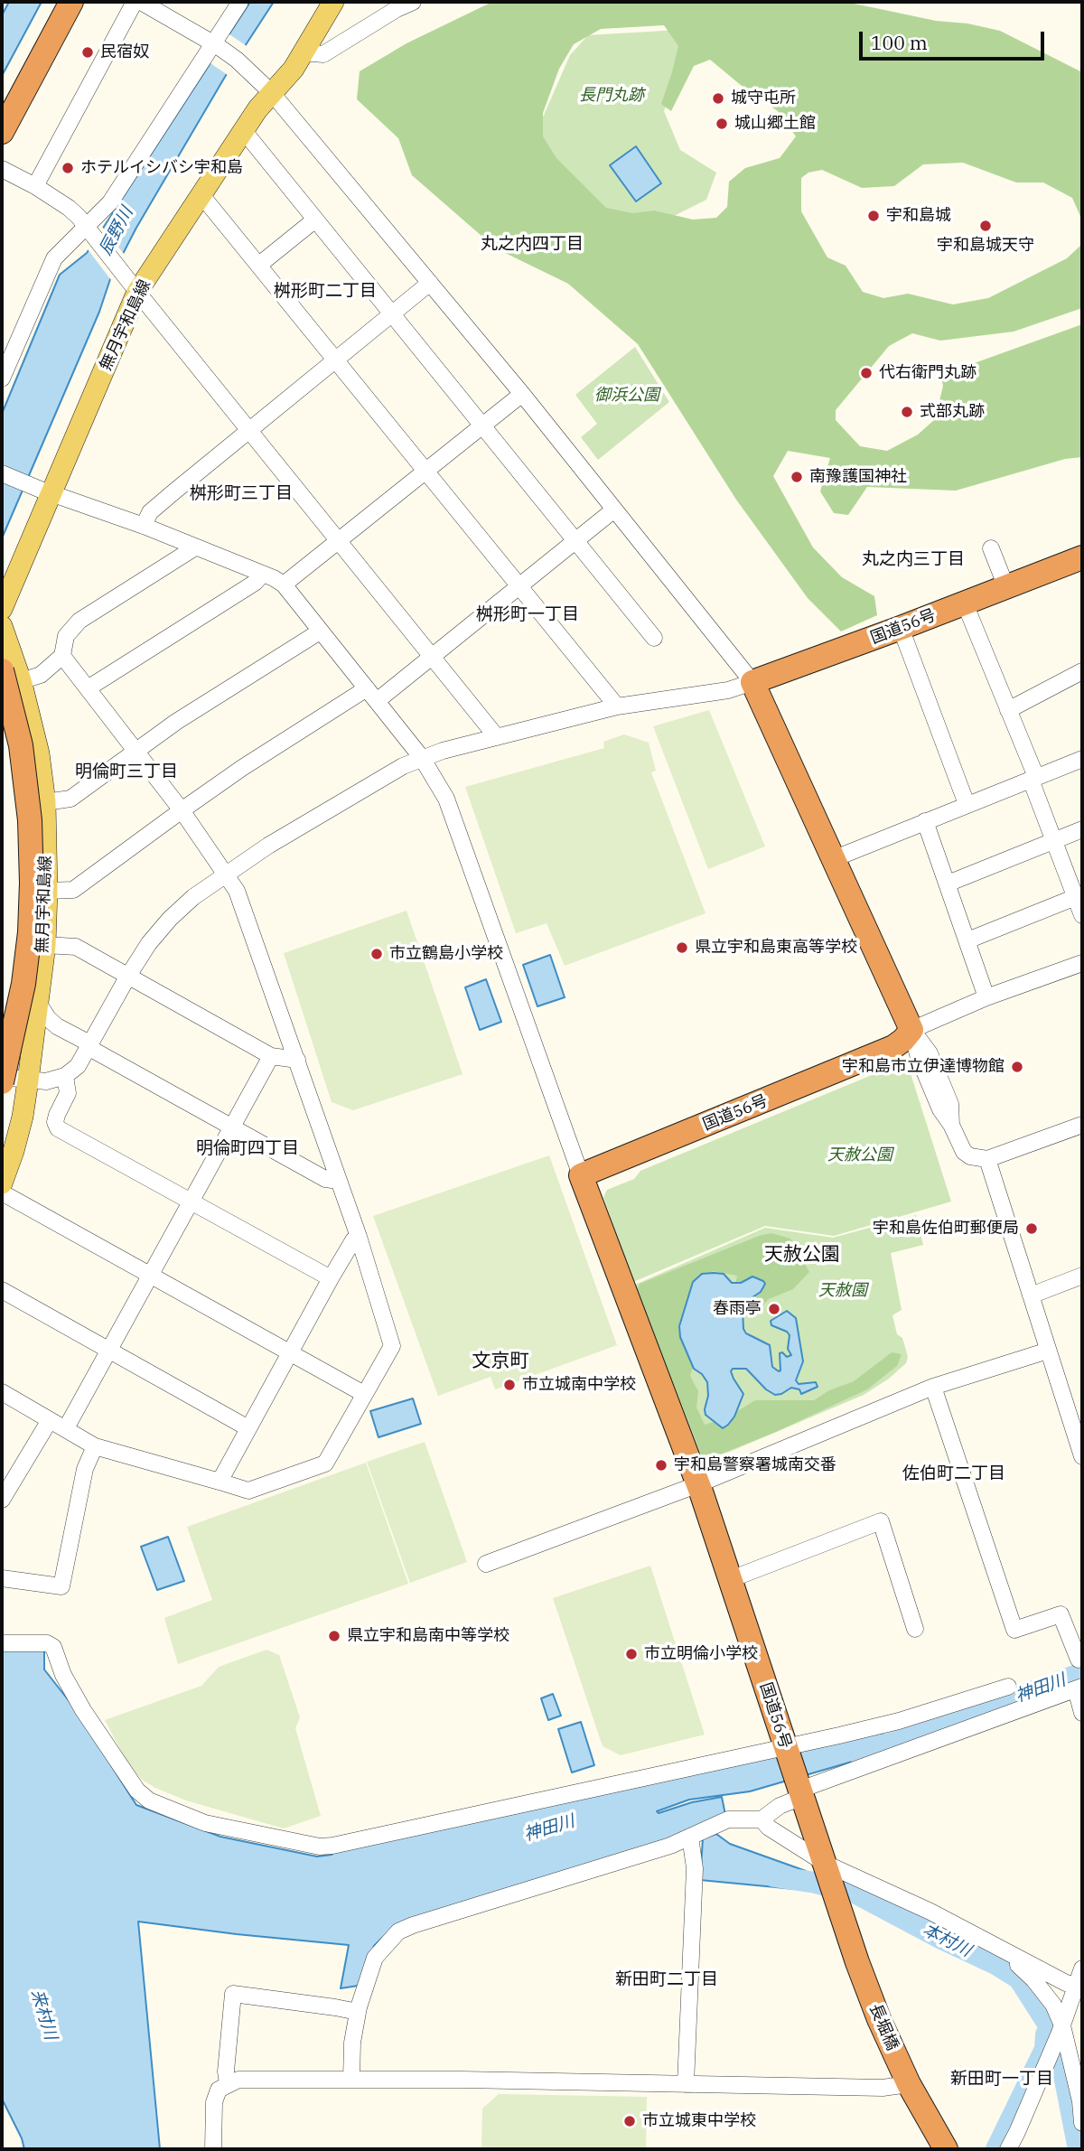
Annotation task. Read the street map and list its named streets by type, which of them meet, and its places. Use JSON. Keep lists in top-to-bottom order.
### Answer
{
  "streets": {
    "highway": ["国道56号", "長堀橋"],
    "main road": ["無月宇和島線"]
  },
  "crossings": [
    ["国道56号", "長堀橋"]
  ],
  "districts": [
    "丸之内四丁目",
    "桝形町二丁目",
    "桝形町三丁目",
    "丸之内三丁目",
    "桝形町一丁目",
    "明倫町三丁目",
    "明倫町四丁目",
    "天赦公園",
    "文京町",
    "佐伯町二丁目",
    "新田町二丁目",
    "新田町一丁目"
  ],
  "water": [
    "辰野川",
    "神田川",
    "本村川",
    "来村川"
  ],
  "parks": [
    "長門丸跡",
    "御浜公園",
    "天赦公園",
    "天赦園"
  ],
  "places": [
    "民宿奴",
    "城守屯所",
    "城山郷土館",
    "ホテルイシバシ宇和島",
    "宇和島城",
    "宇和島城天守",
    "代右衛門丸跡",
    "式部丸跡",
    "南豫護国神社",
    "県立宇和島東高等学校",
    "市立鶴島小学校",
    "宇和島市立伊達博物館",
    "宇和島佐伯町郵便局",
    "春雨亭",
    "市立城南中学校",
    "宇和島警察署城南交番",
    "県立宇和島南中等学校",
    "市立明倫小学校",
    "市立城東中学校"
  ],
  "scale_bar": "100 m"
}
